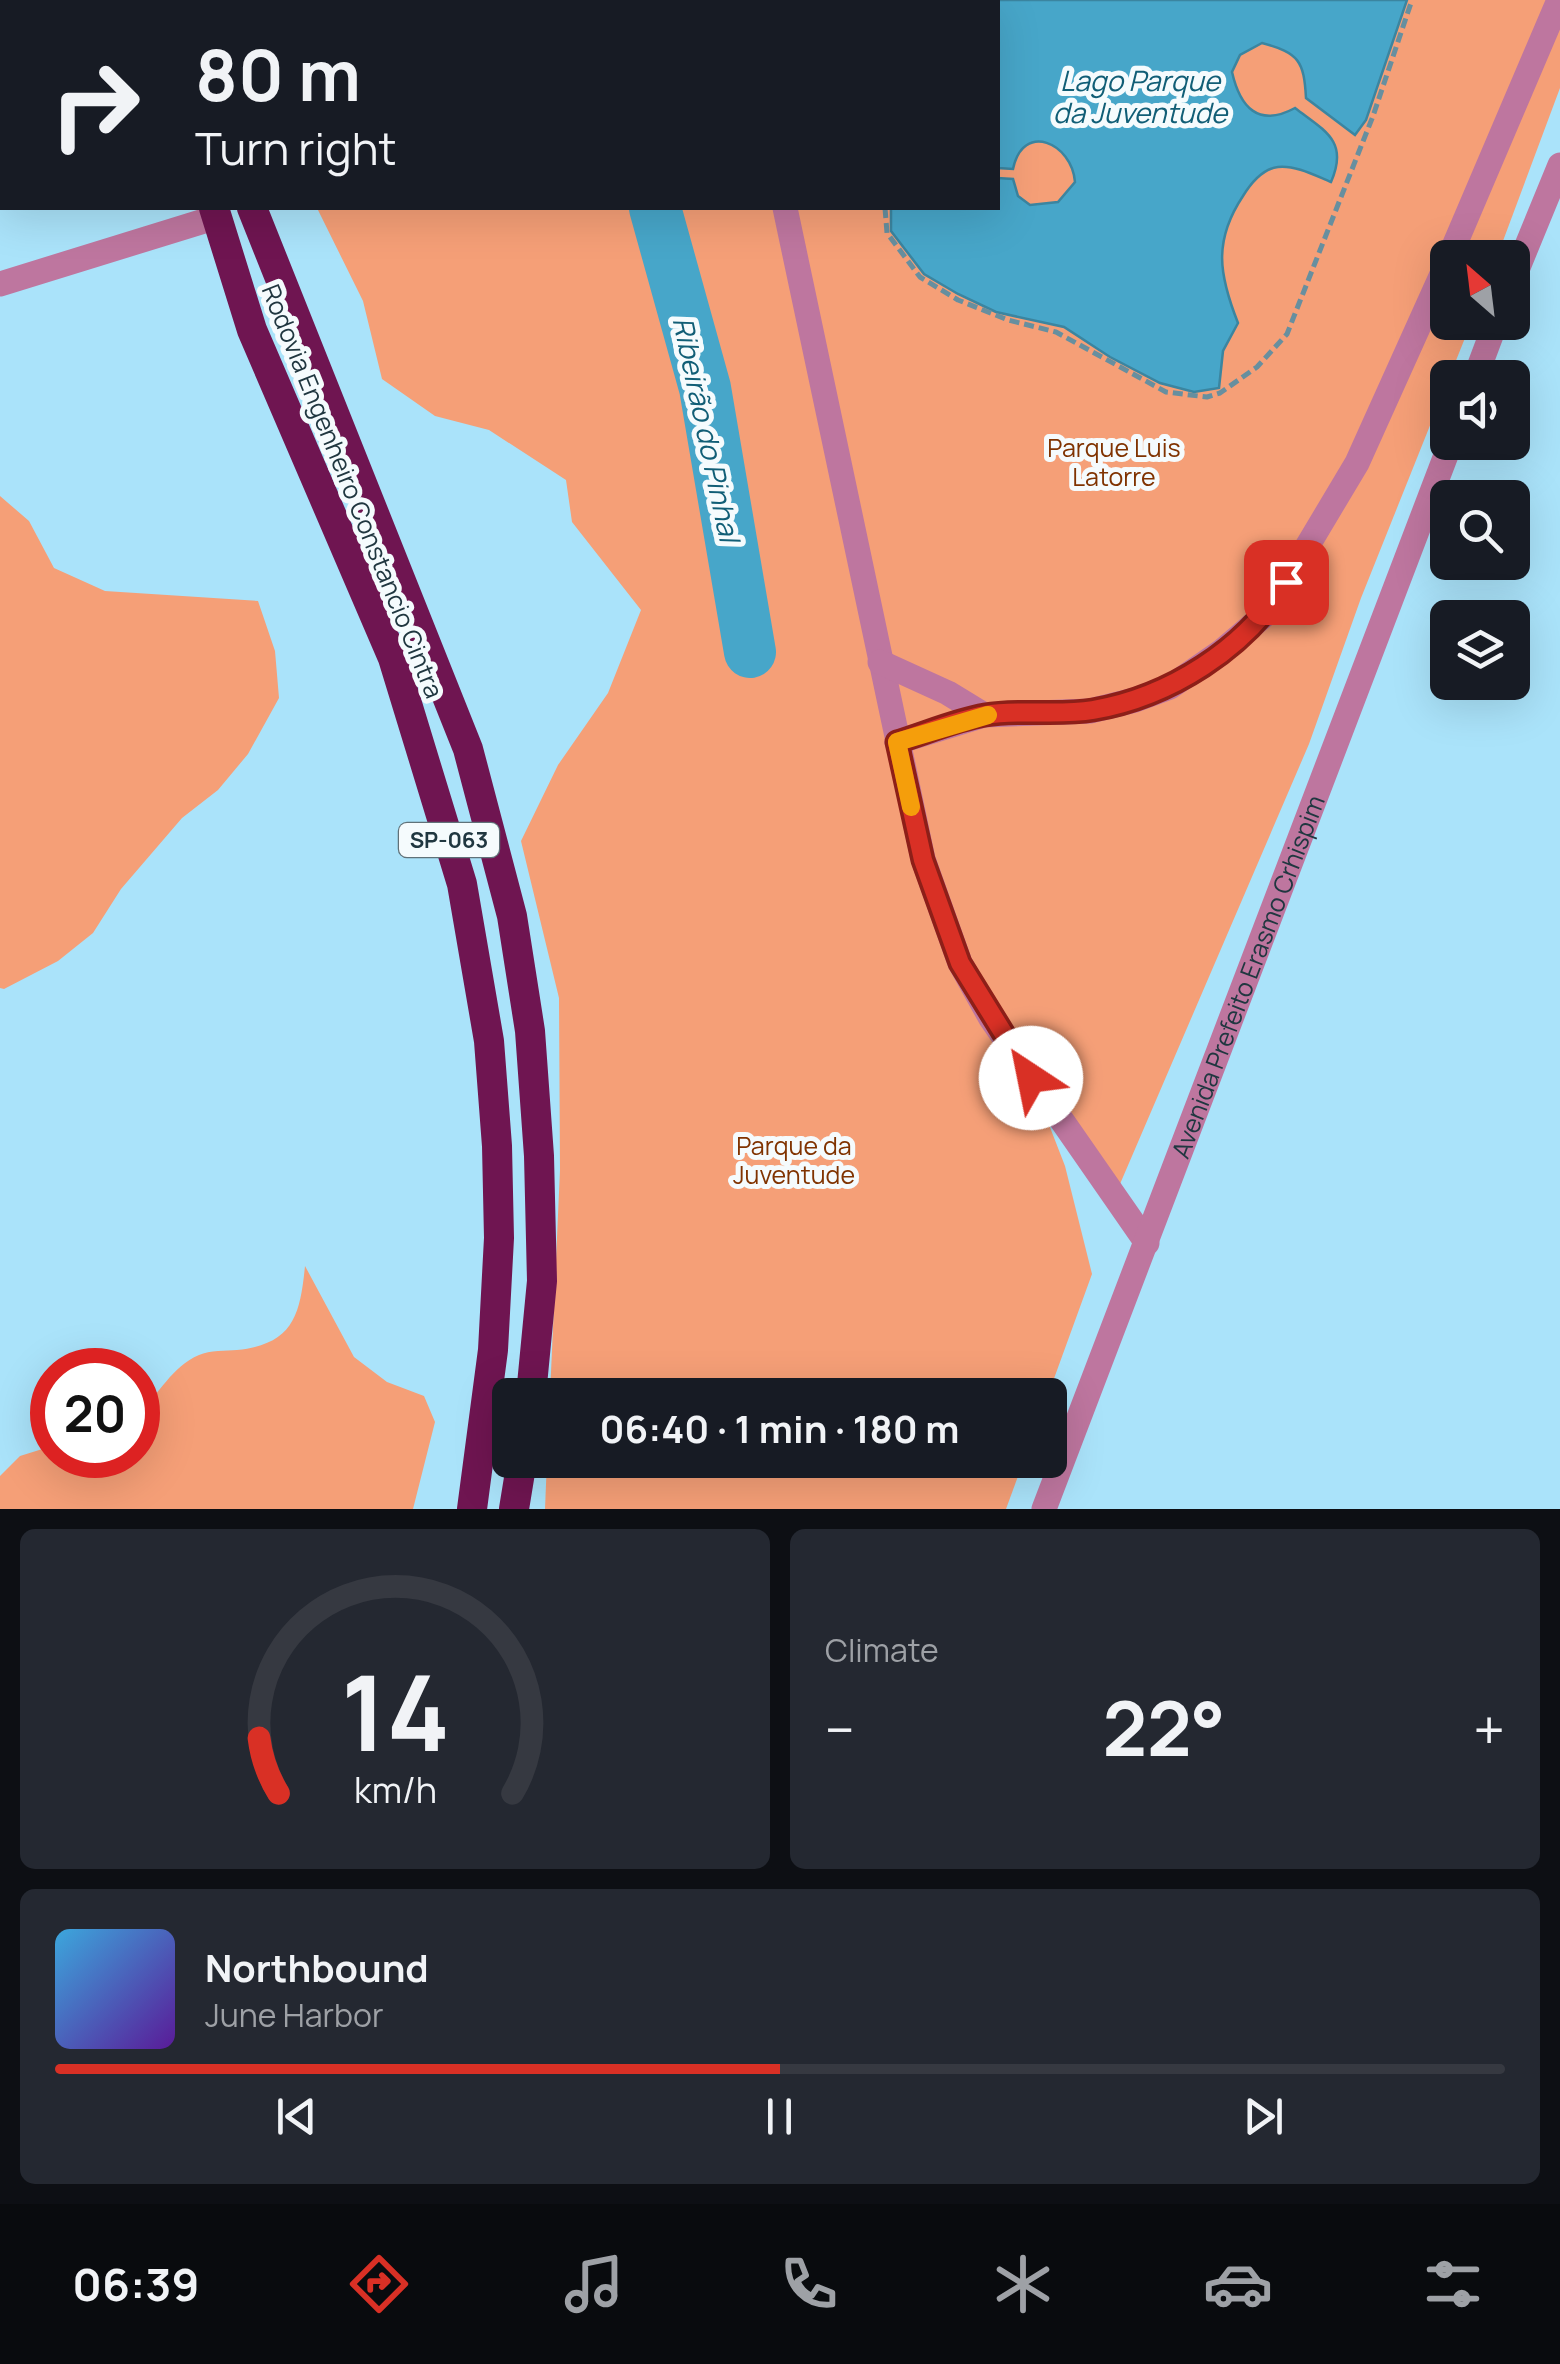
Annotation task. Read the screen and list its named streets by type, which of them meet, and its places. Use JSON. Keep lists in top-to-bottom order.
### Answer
{
  "streets": {
    "highway": ["Rodovia Engenheiro Constancio Cintra", "SP-063"],
    "street": ["Avenida Prefeito Erasmo Crhispim"]
  },
  "water": ["Lago Parque da Juventude", "Ribeirão do Pinhal"],
  "parks": ["Parque Luis Latorre", "Parque da Juventude"],
  "north": "top left",
  "page": {
    "turn": ["80 m", "Turn right"],
    "limit": "20",
    "trip": "06:40 · 1 min · 180 m",
    "tile": "Climate",
    "heat": ["−", "22°", "+"],
    "song": ["Northbound", "June Harbor"],
    "tabs": "06:39",
    "gauge": ["14", "km/h"]
  }
}
